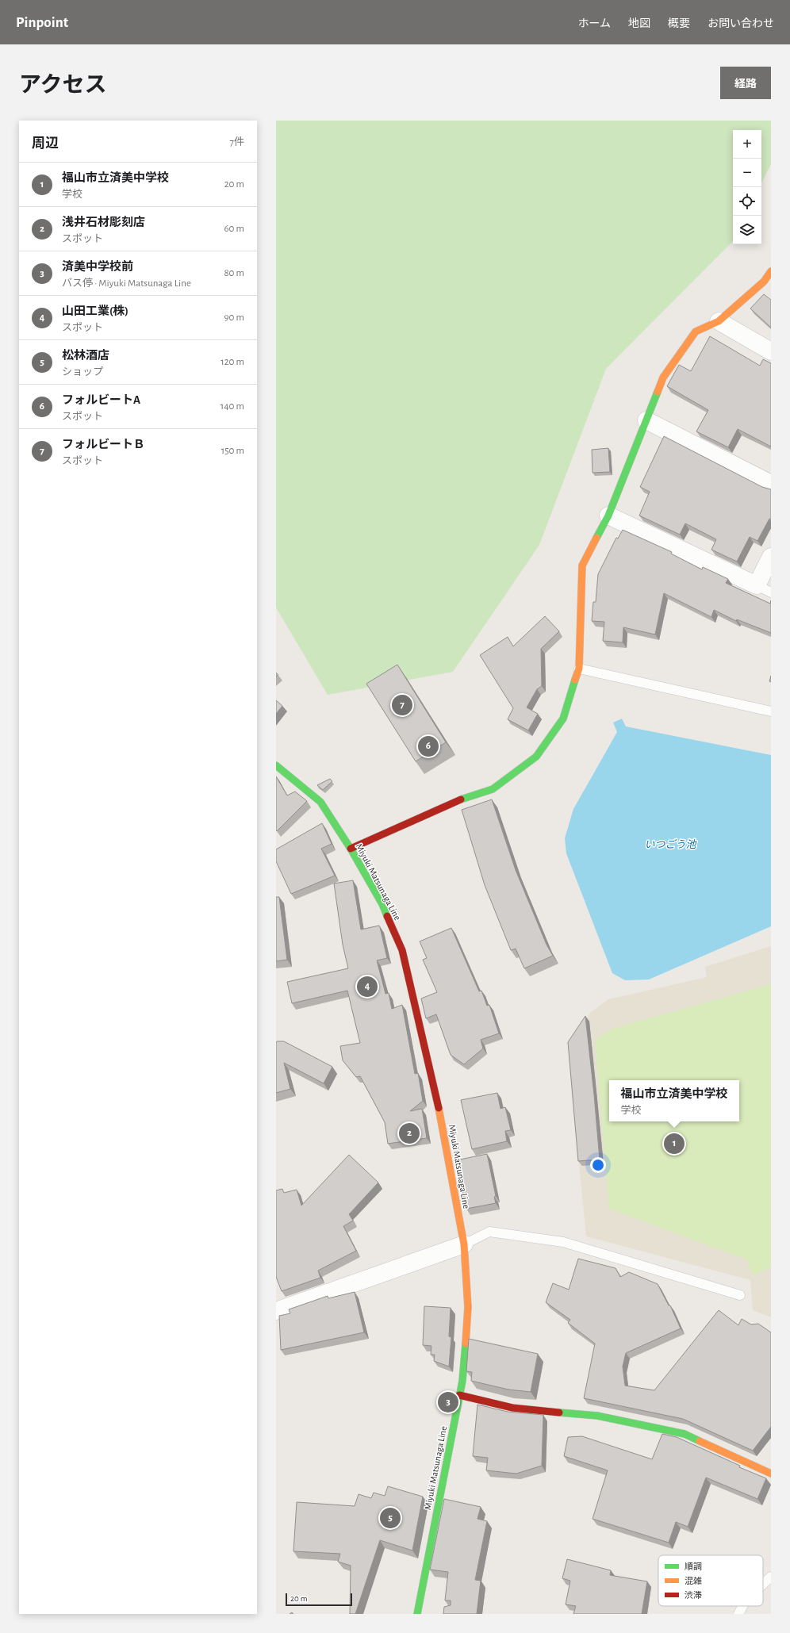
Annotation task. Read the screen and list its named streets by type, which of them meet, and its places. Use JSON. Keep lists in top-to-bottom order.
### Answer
{
  "streets": {
    "street": ["Miyuki Matsunaga Line"]
  },
  "water": ["いつごう池"],
  "legend": ["順調", "混雑", "渋滞"],
  "scale_bar": "20 m",
  "page": {
    "header": "Pinpoint",
    "nav": [
      "ホーム",
      "地図",
      "概要",
      "お問い合わせ"
    ],
    "title": "アクセス",
    "buttons": "経路",
    "heading": ["周辺", "7件"],
    "map_buttons": ["+", "−"],
    "list": [
      {
        "mark": "1",
        "name": "福山市立済美中学校",
        "note": "学校",
        "value": "20 m"
      },
      {
        "mark": "2",
        "name": "浅井石材彫刻店",
        "note": "スポット",
        "value": "60 m"
      },
      {
        "mark": "3",
        "name": "済美中学校前",
        "note": "バス停 · Miyuki Matsunaga Line",
        "value": "80 m"
      },
      {
        "mark": "4",
        "name": "山田工業(株)",
        "note": "スポット",
        "value": "90 m"
      },
      {
        "mark": "5",
        "name": "松林酒店",
        "note": "ショップ",
        "value": "120 m"
      },
      {
        "mark": "6",
        "name": "フォルビートA",
        "note": "スポット",
        "value": "140 m"
      },
      {
        "mark": "7",
        "name": "フォルビートＢ",
        "note": "スポット",
        "value": "150 m"
      }
    ],
    "pins": [
      "7",
      "6",
      "4",
      "2",
      "1",
      "3",
      "5"
    ],
    "popup": ["福山市立済美中学校", "学校"],
    "scale": "20 m"
  }
}
